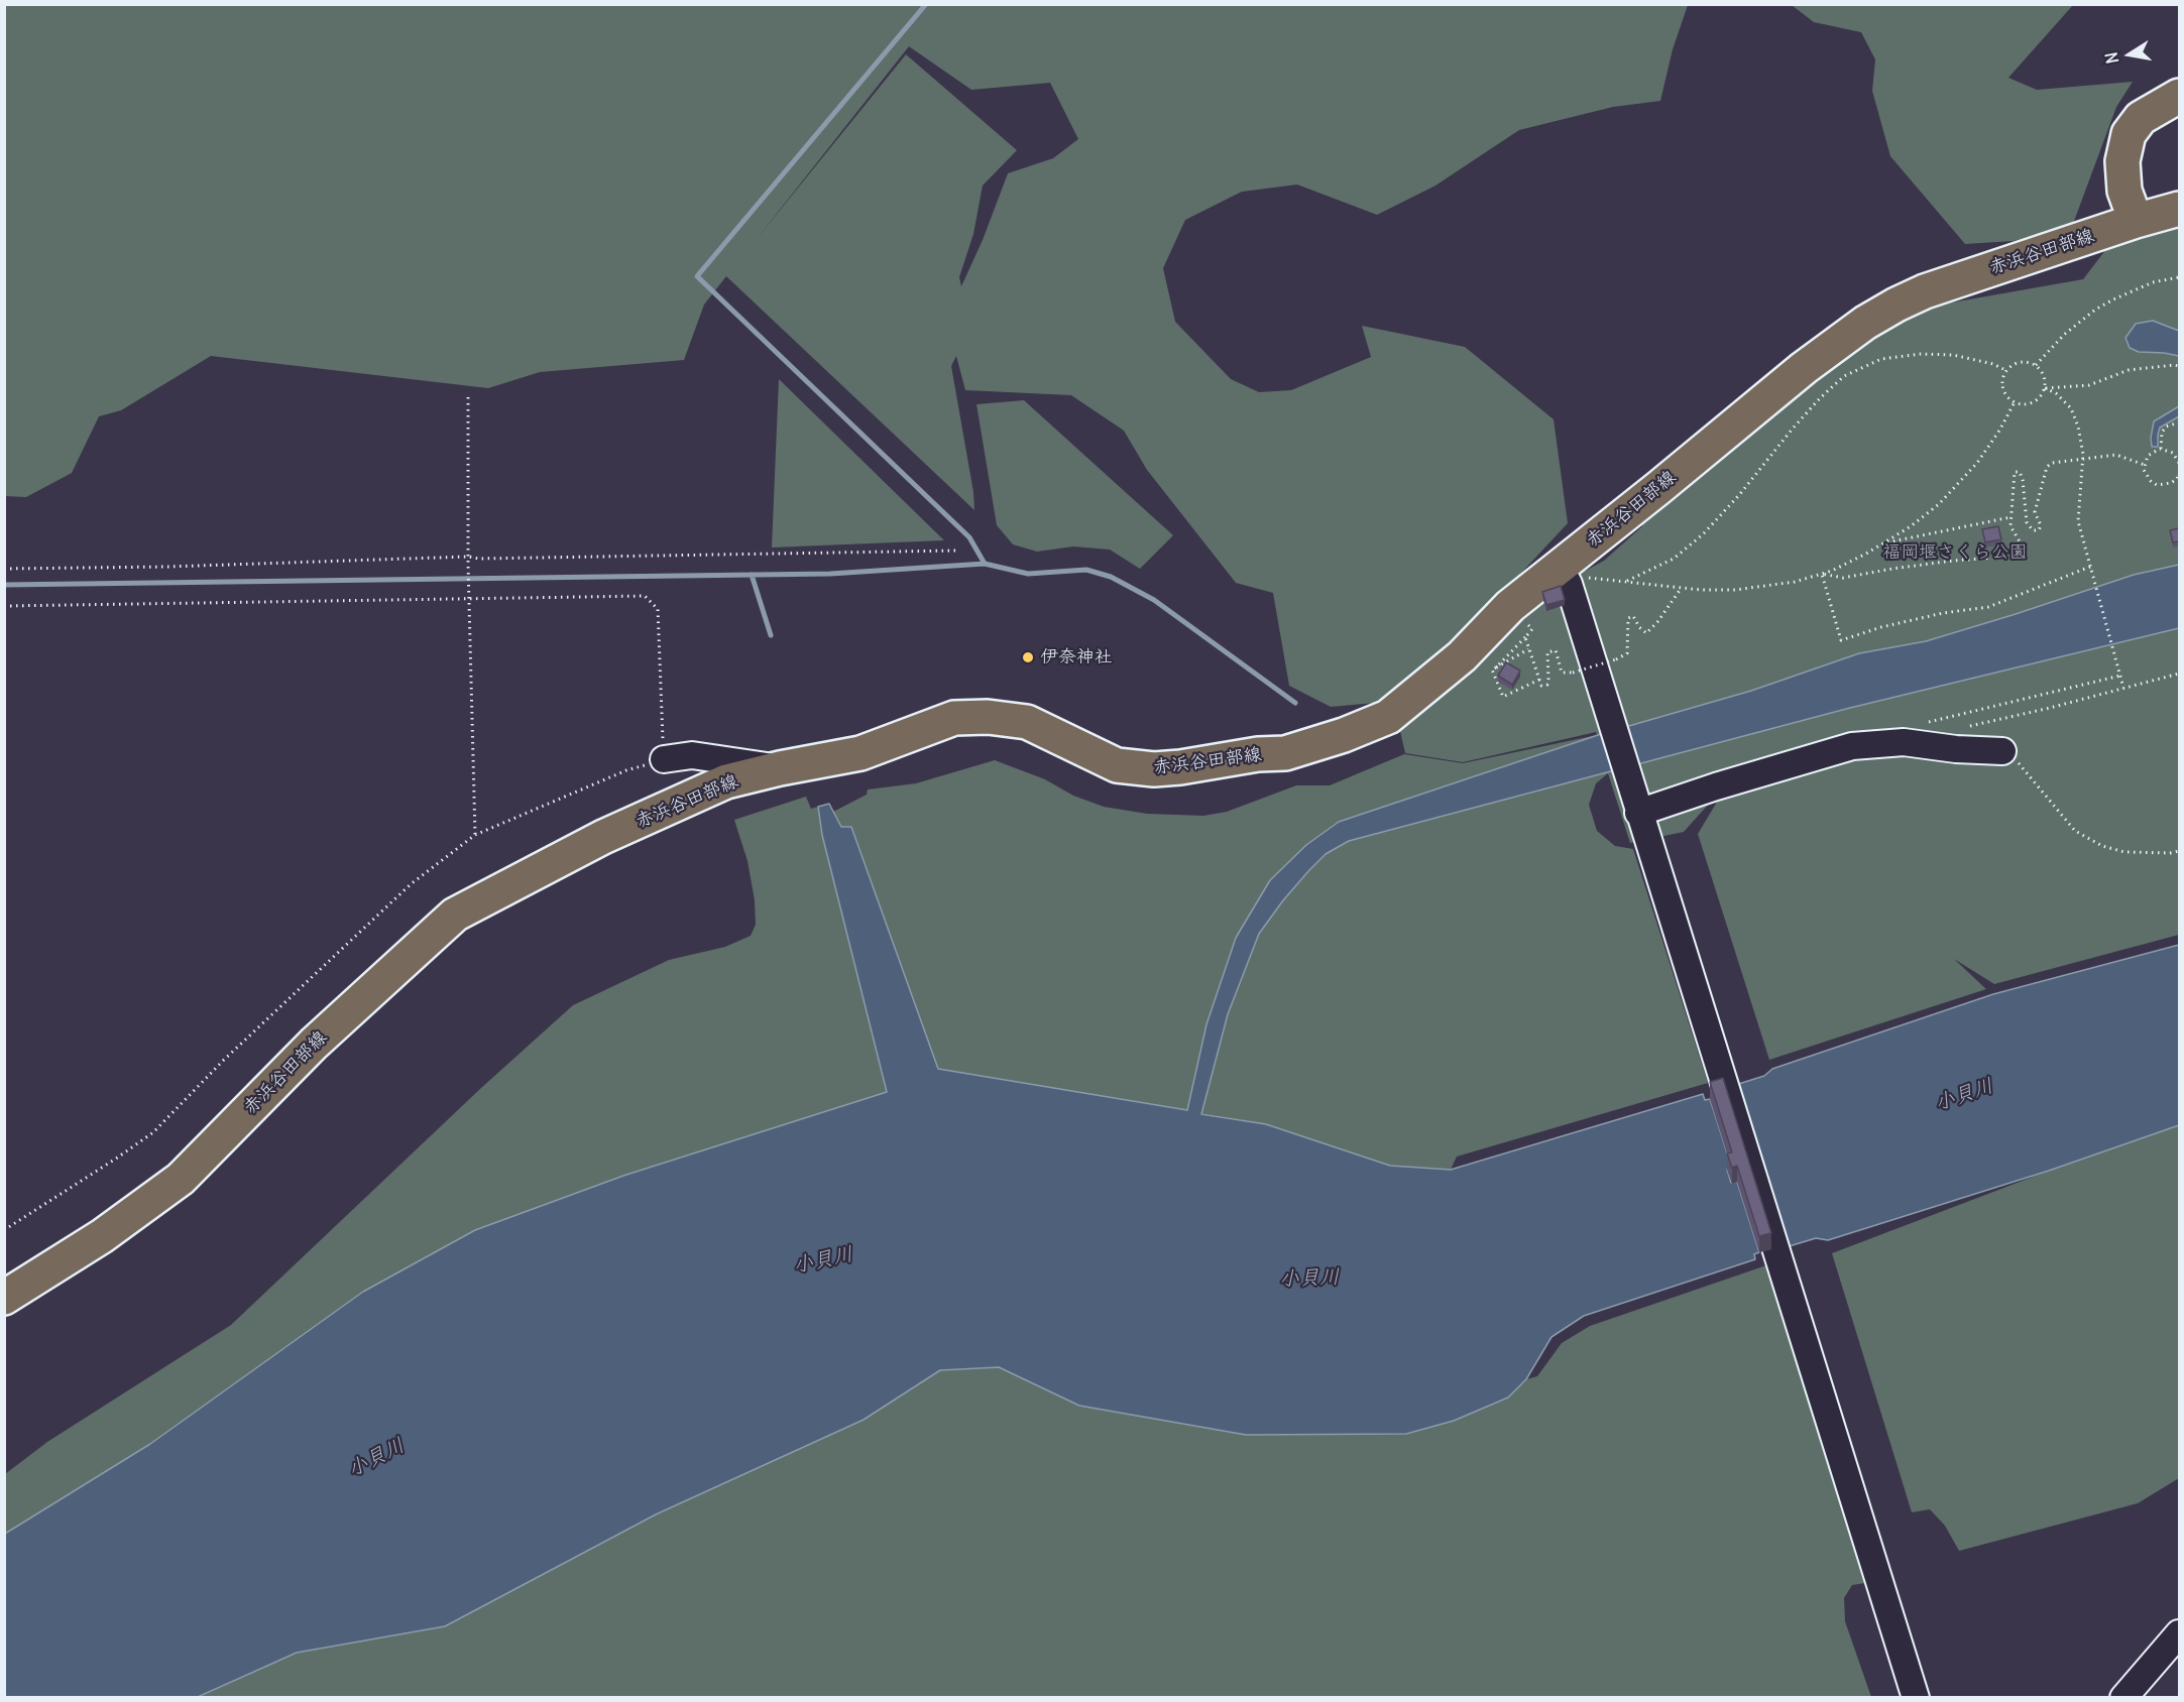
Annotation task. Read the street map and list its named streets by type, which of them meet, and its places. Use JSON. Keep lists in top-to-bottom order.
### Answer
{
  "streets": {
    "main road": ["赤浜谷田部線"]
  },
  "water": ["小貝川"],
  "parks": ["福岡堰さくら公園"],
  "places": ["伊奈神社"],
  "north": "left"
}
